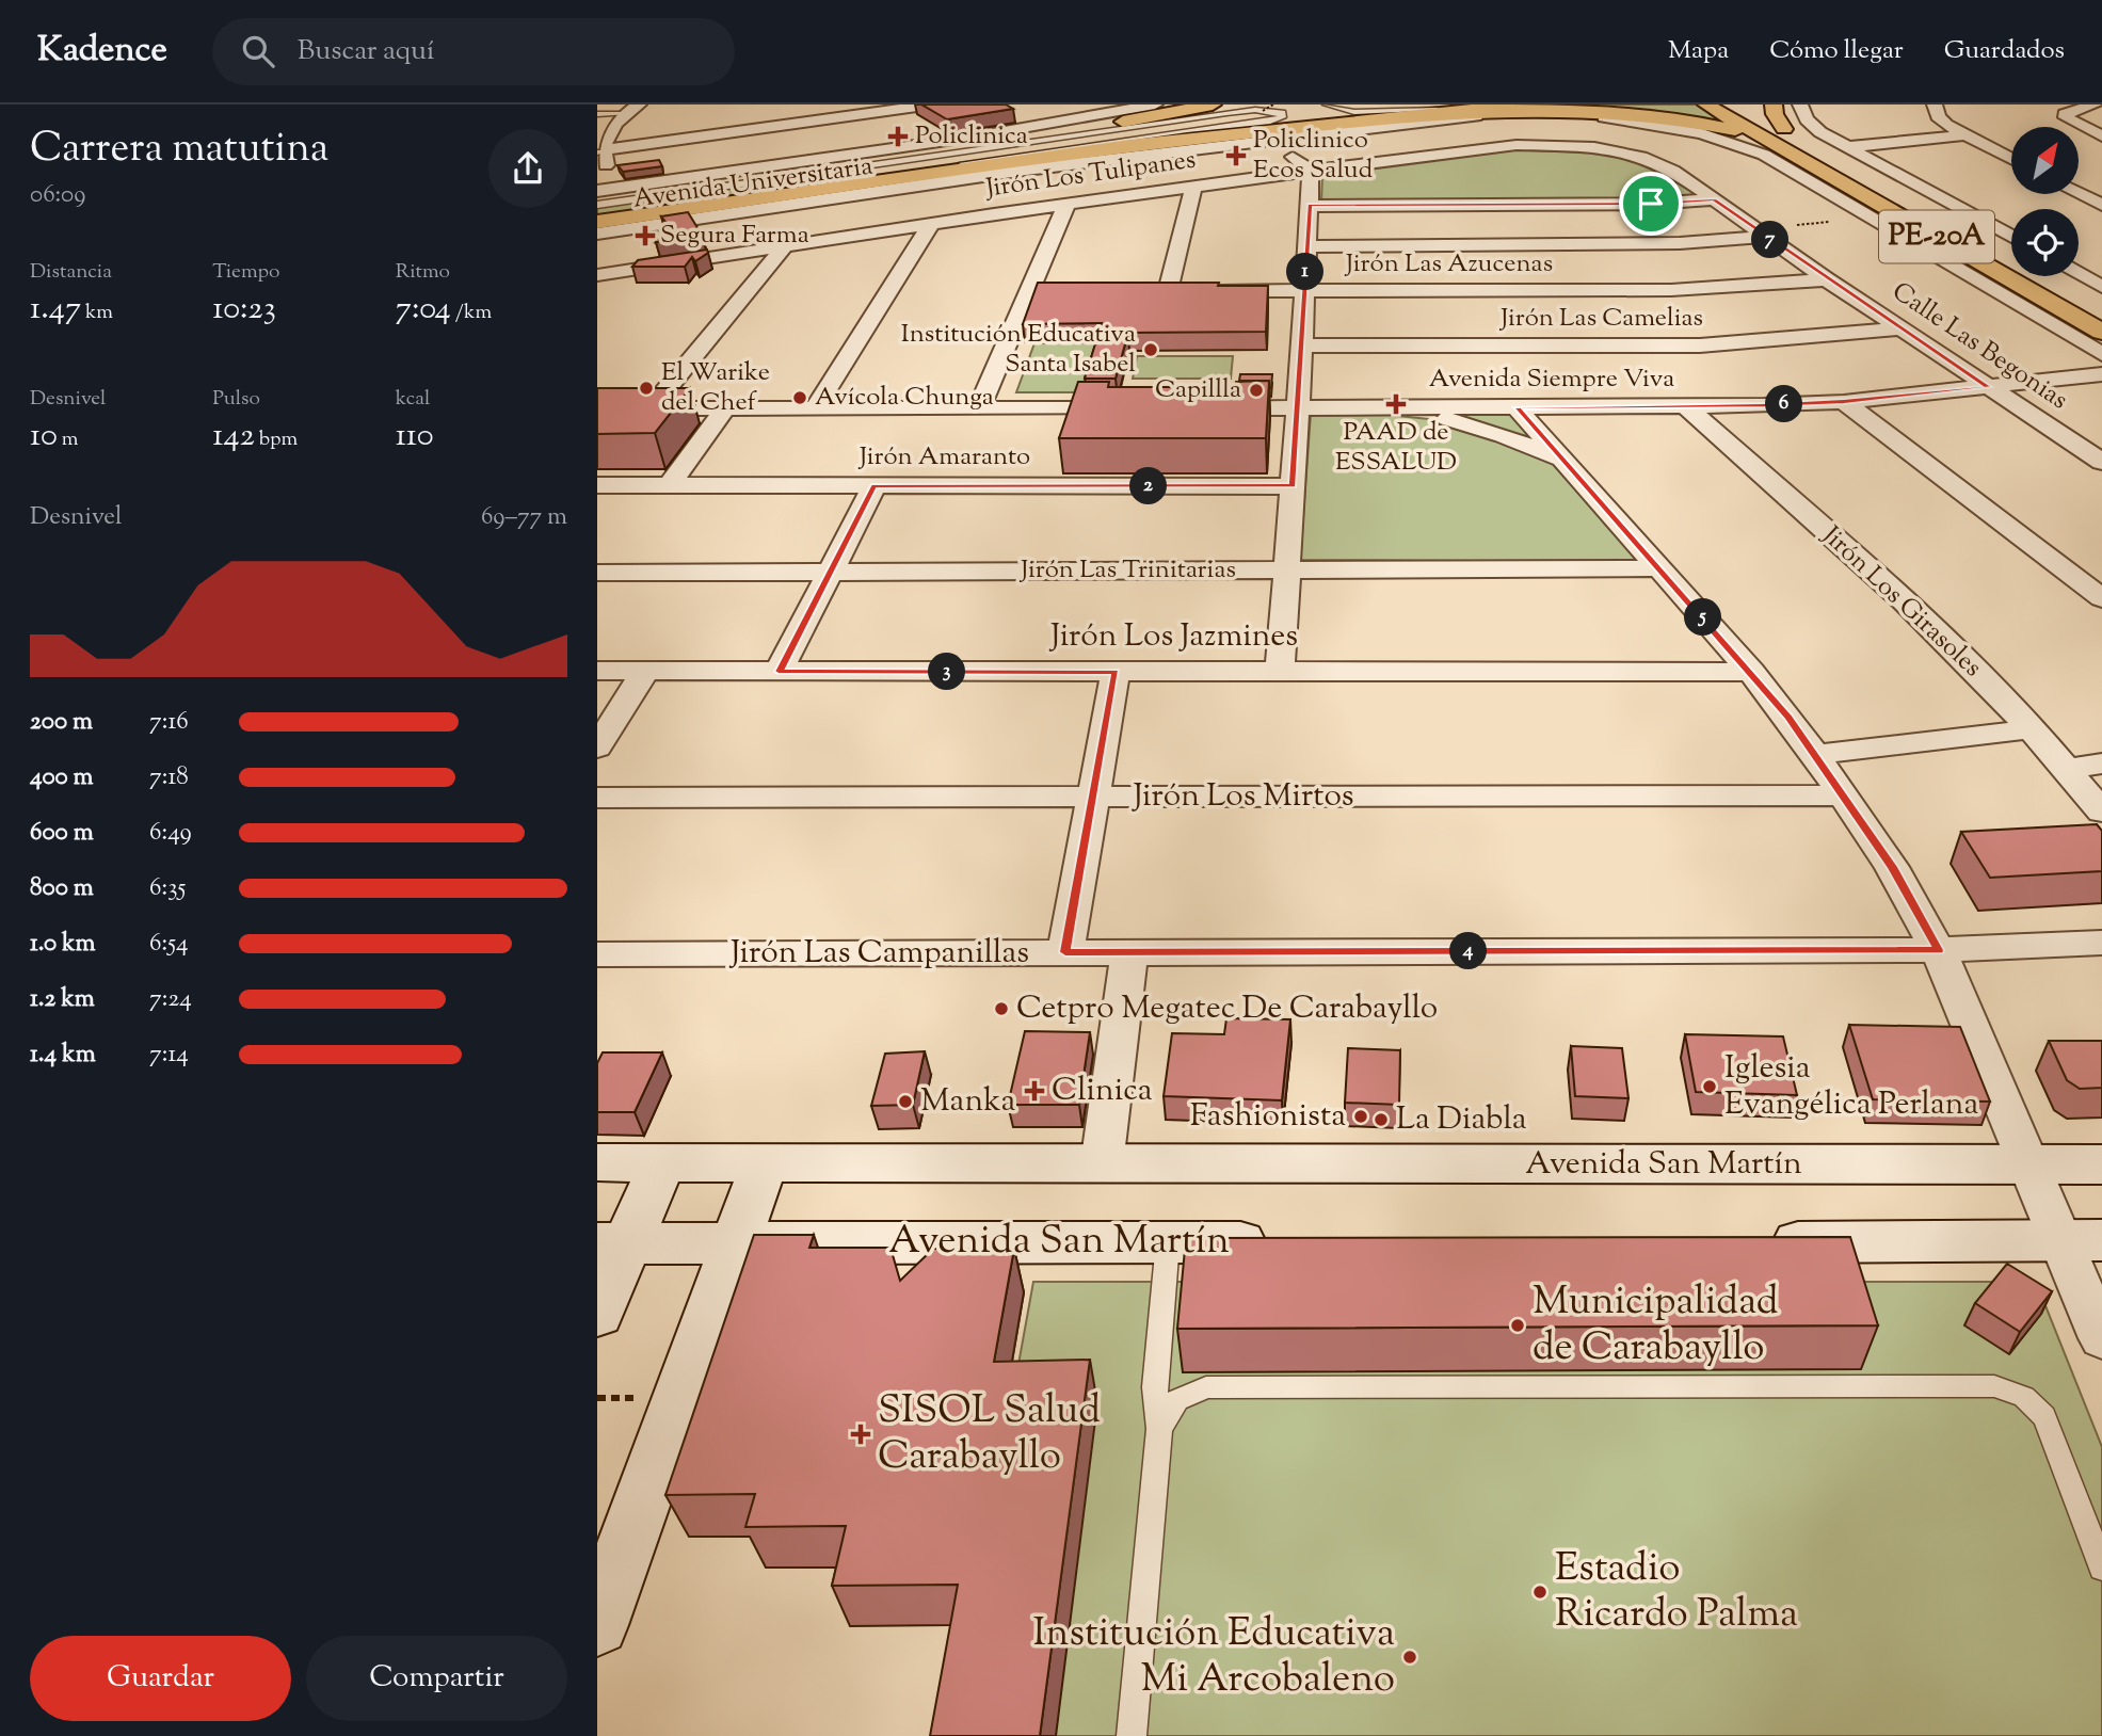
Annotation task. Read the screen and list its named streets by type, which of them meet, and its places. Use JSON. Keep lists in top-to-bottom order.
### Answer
{
  "streets": {
    "main road": ["Avenida Universitaria", "PE-20A", "Avenida San Martín"],
    "street": [
      "Jirón Los Tulipanes",
      "Jirón Las Azucenas",
      "Jirón Las Camelias",
      "Calle Las Begonias",
      "Avenida Siempre Viva",
      "Jirón Amaranto",
      "Jirón Las Trinitarias",
      "Jirón Los Girasoles",
      "Jirón Los Jazmines",
      "Jirón Los Mirtos",
      "Jirón Las Campanillas"
    ]
  },
  "crossings": [
    ["Jirón Los Tulipanes", "Jirón Las Azucenas"],
    ["Jirón Los Tulipanes", "Calle Las Begonias"],
    ["Avenida Universitaria", "PE-20A"],
    ["Jirón Las Azucenas", "Calle Las Begonias"],
    ["Jirón Las Camelias", "Calle Las Begonias"],
    ["Calle Las Begonias", "Avenida Siempre Viva"],
    ["Avenida Siempre Viva", "Jirón Los Girasoles"]
  ],
  "places": {
    "health": [
      "Policlinica",
      "Policlinico Ecos Salud",
      "Segura Farma",
      "PAAD de ESSALUD",
      "Clinica",
      "SISOL Salud Carabayllo"
    ],
    "other": [
      "Institución Educativa Santa Isabel",
      "El Warike del Chef",
      "Capillla",
      "Avícola Chunga",
      "Cetpro Megatec De Carabayllo",
      "Iglesia Evangélica Perlana",
      "Manka",
      "Fashionista",
      "La Diabla",
      "Municipalidad de Carabayllo",
      "Estadio Ricardo Palma",
      "Institución Educativa Mi Arcobaleno"
    ]
  },
  "north": "top right",
  "page": {
    "header": "Kadence",
    "search": "Buscar aquí",
    "nav": ["Mapa", "Cómo llegar", "Guardados"],
    "heading": ["Carrera matutina", "06:09"],
    "pins": [
      "7",
      "1",
      "6",
      "2",
      "5",
      "3",
      "4"
    ],
    "stats": [
      ["Distancia", "1.47 km"],
      ["Tiempo", "10:23"],
      ["Ritmo", "7:04 /km"],
      ["Desnivel", "10 m"],
      ["Pulso", "142 bpm"],
      ["kcal", "110"]
    ],
    "chart": ["Desnivel", "69–77 m"],
    "list": [
      {
        "name": "200 m",
        "note": "7:16"
      },
      {
        "name": "400 m",
        "note": "7:18"
      },
      {
        "name": "600 m",
        "note": "6:49"
      },
      {
        "name": "800 m",
        "note": "6:35"
      },
      {
        "name": "1.0 km",
        "note": "6:54"
      },
      {
        "name": "1.2 km",
        "note": "7:24"
      },
      {
        "name": "1.4 km",
        "note": "7:14"
      }
    ],
    "buttons": ["Guardar", "Compartir"]
  }
}
